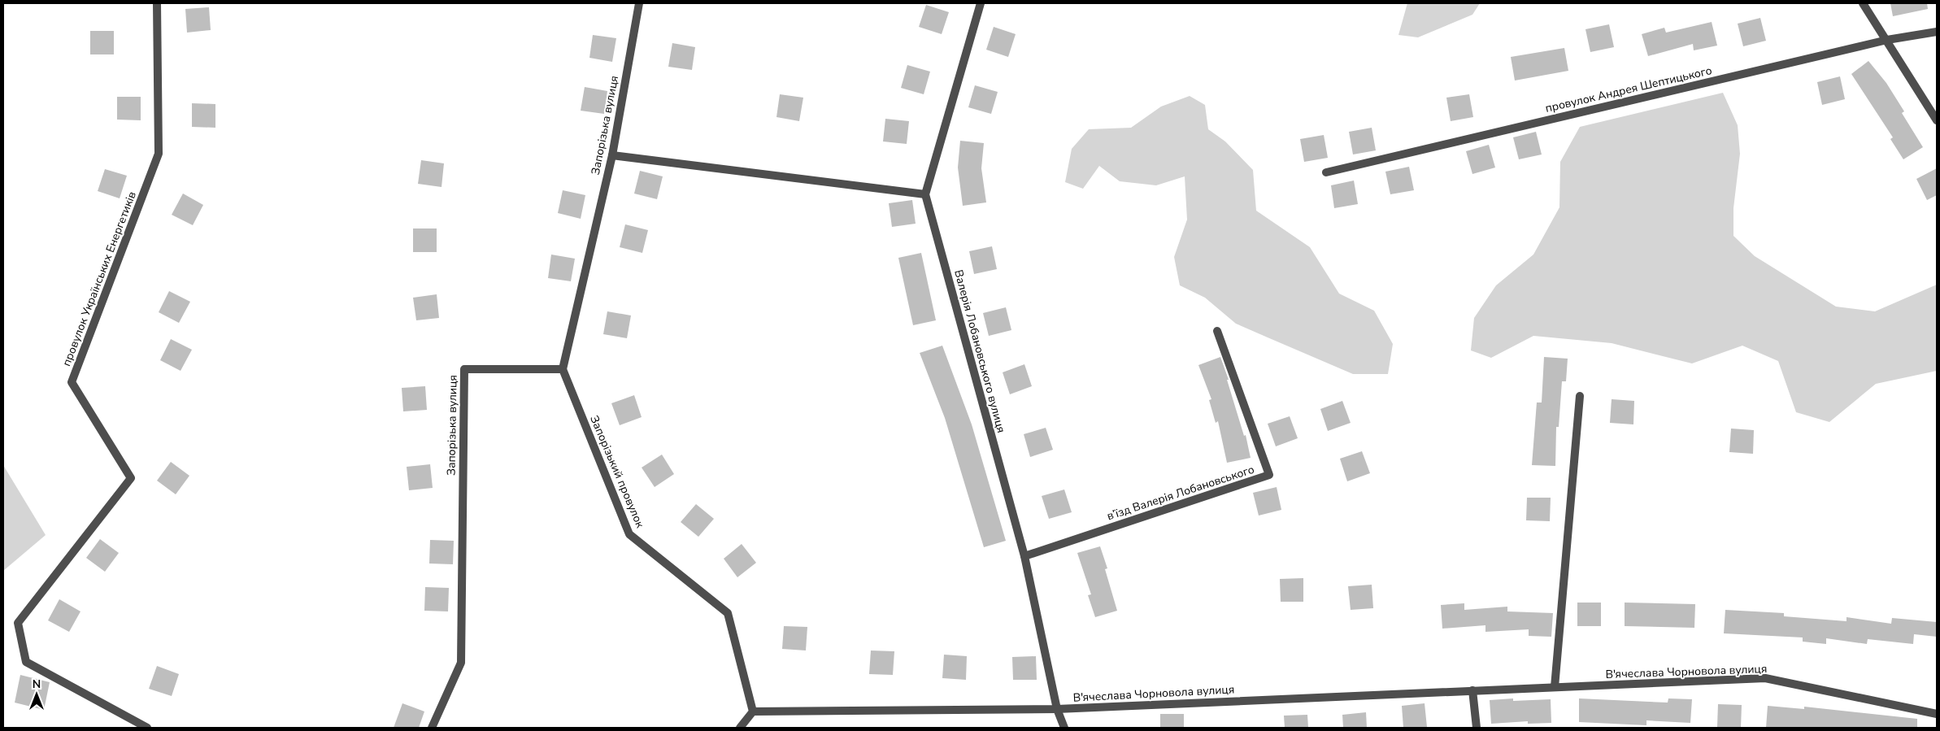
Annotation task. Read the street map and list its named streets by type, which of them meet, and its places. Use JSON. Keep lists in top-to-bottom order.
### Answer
{
  "streets": {
    "street": [
      "провулок Андрея Шептицького",
      "Запорізька вулиця",
      "провулок Українських Енергетиків",
      "Валерія Лобановського вулиця",
      "Запорізький провулок",
      "в’їзд Валерія Лобановського",
      "В'ячеслава Чорновола вулиця"
    ]
  },
  "crossings": [
    ["Запорізька вулиця", "Запорізький провулок"],
    ["Валерія Лобановського вулиця", "в’їзд Валерія Лобановського"],
    ["Валерія Лобановського вулиця", "В'ячеслава Чорновола вулиця"],
    ["Запорізький провулок", "В'ячеслава Чорновола вулиця"]
  ],
  "north": "top"
}
